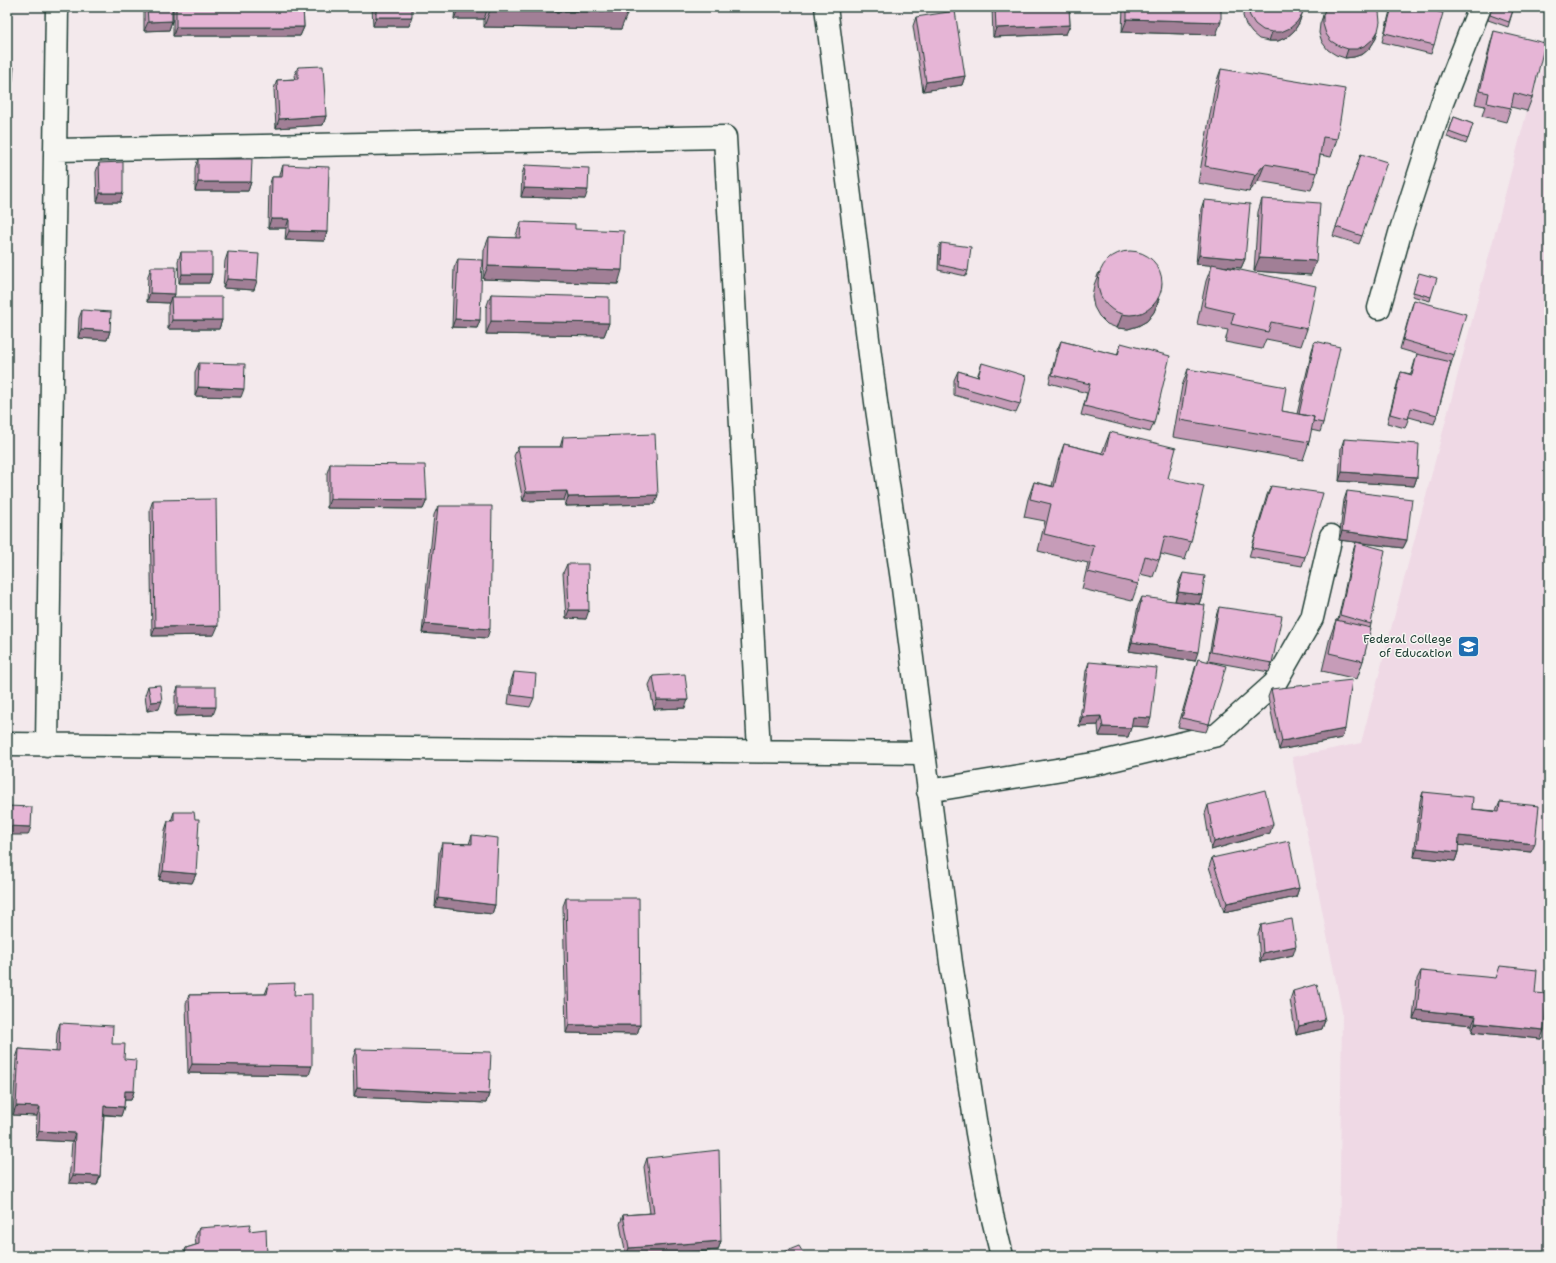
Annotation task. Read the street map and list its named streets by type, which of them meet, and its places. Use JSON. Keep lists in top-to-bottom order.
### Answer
{
  "places": {
    "school or university": ["Federal College of Education"]
  }
}
